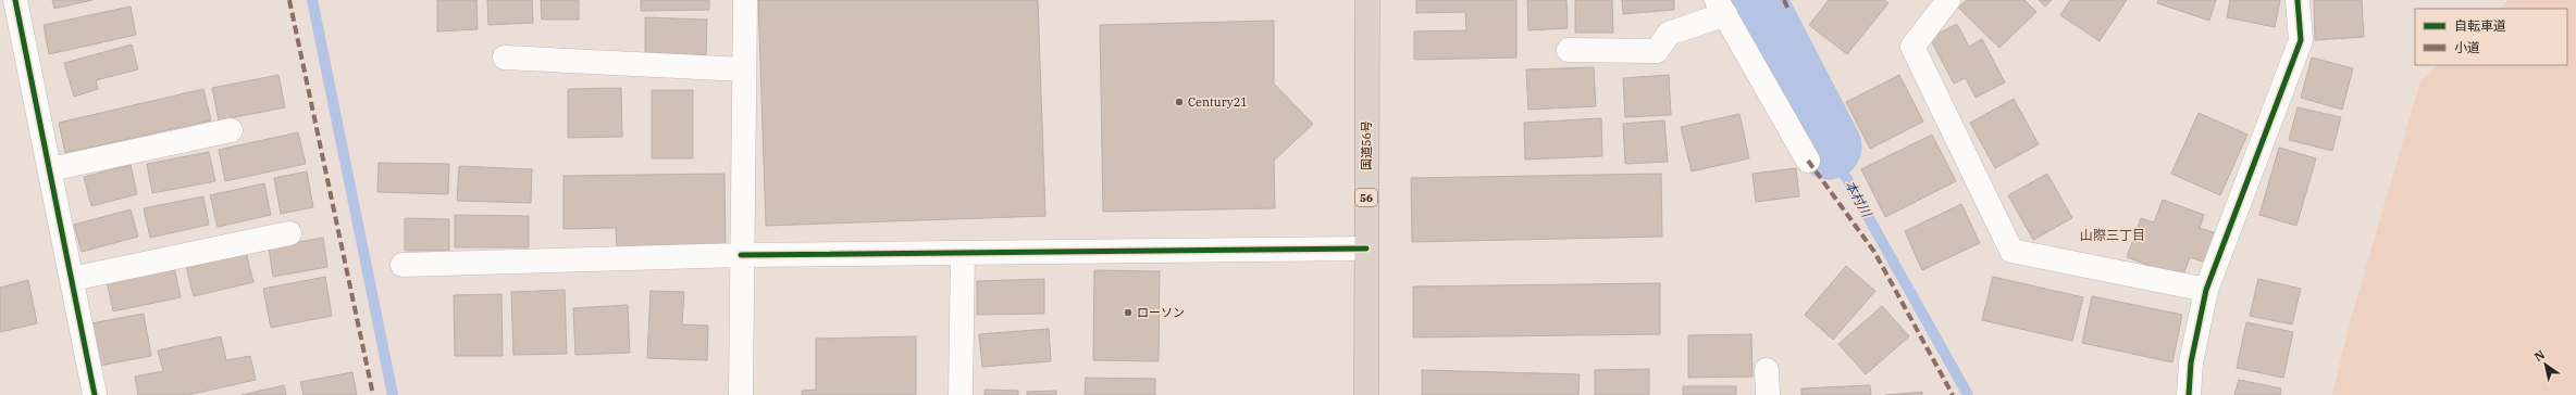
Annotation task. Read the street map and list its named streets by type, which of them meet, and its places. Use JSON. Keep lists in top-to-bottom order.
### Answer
{
  "streets": {
    "highway": ["国道56号", "56"]
  },
  "districts": ["山際三丁目"],
  "water": ["本村川"],
  "places": ["Century21", "ローソン"],
  "legend": ["自転車道", "小道"],
  "north": "top left"
}
